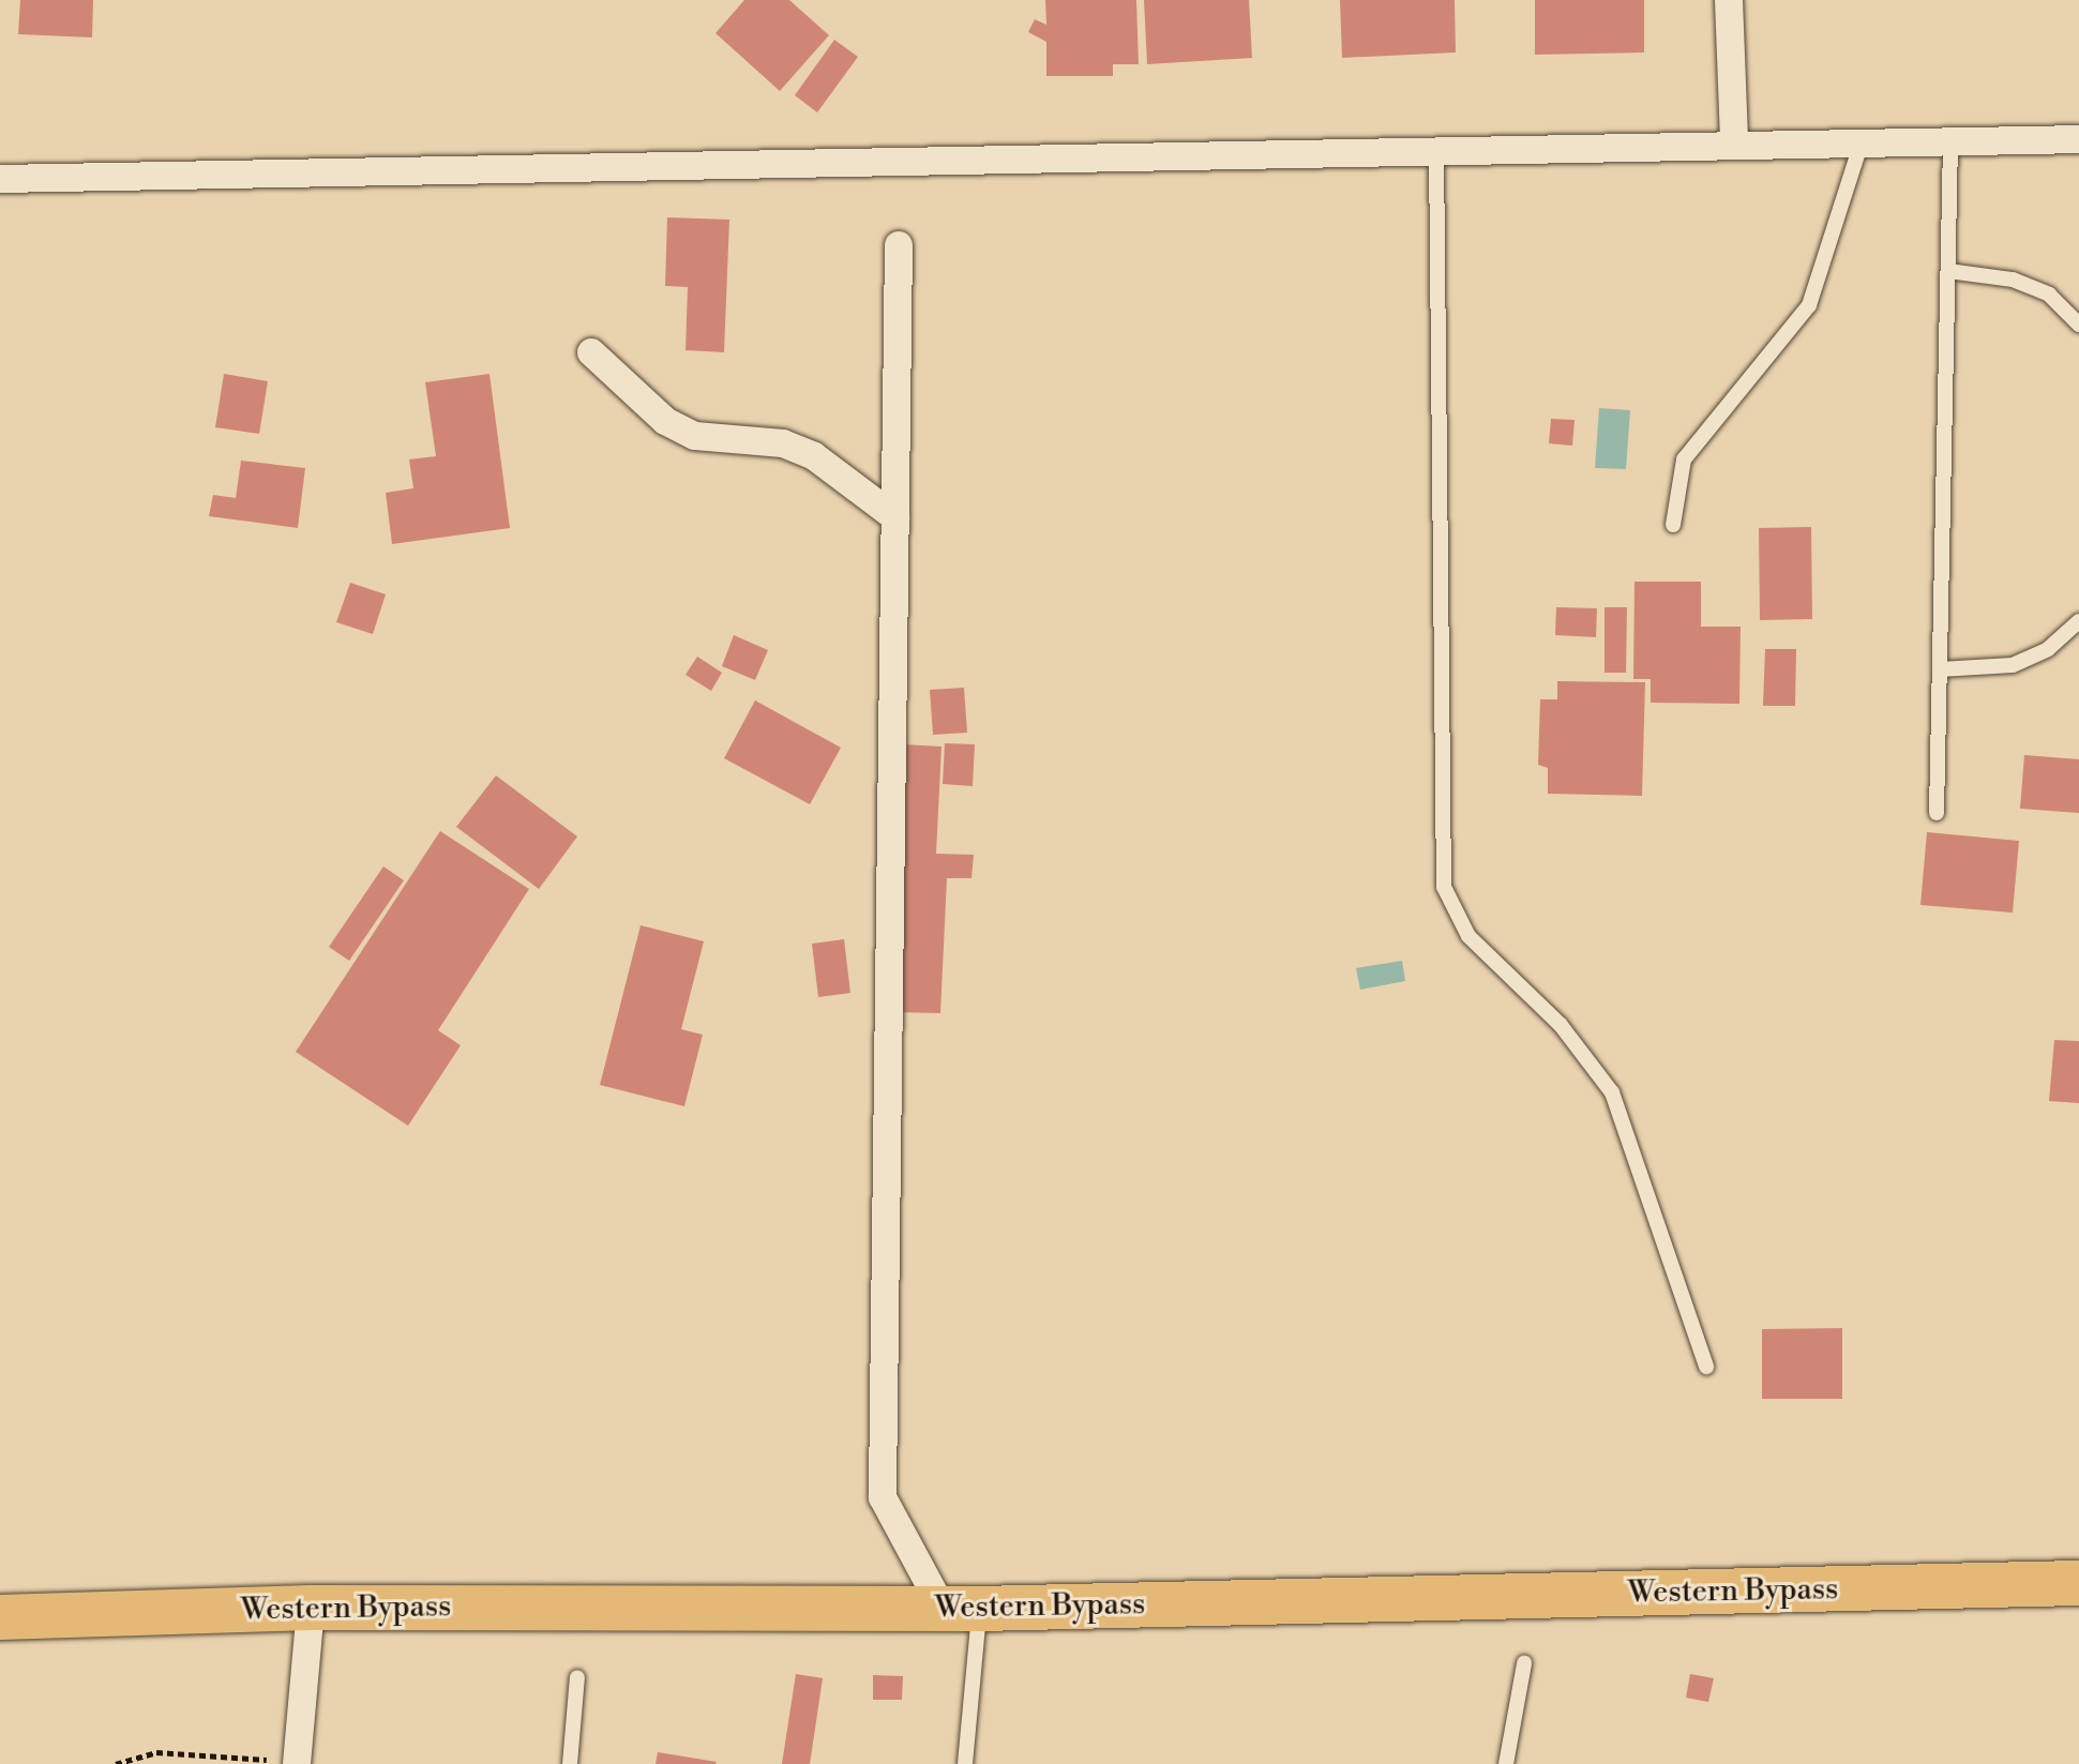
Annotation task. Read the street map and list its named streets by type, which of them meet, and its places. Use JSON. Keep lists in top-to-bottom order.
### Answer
{
  "streets": {
    "main road": ["Western Bypass"]
  }
}
